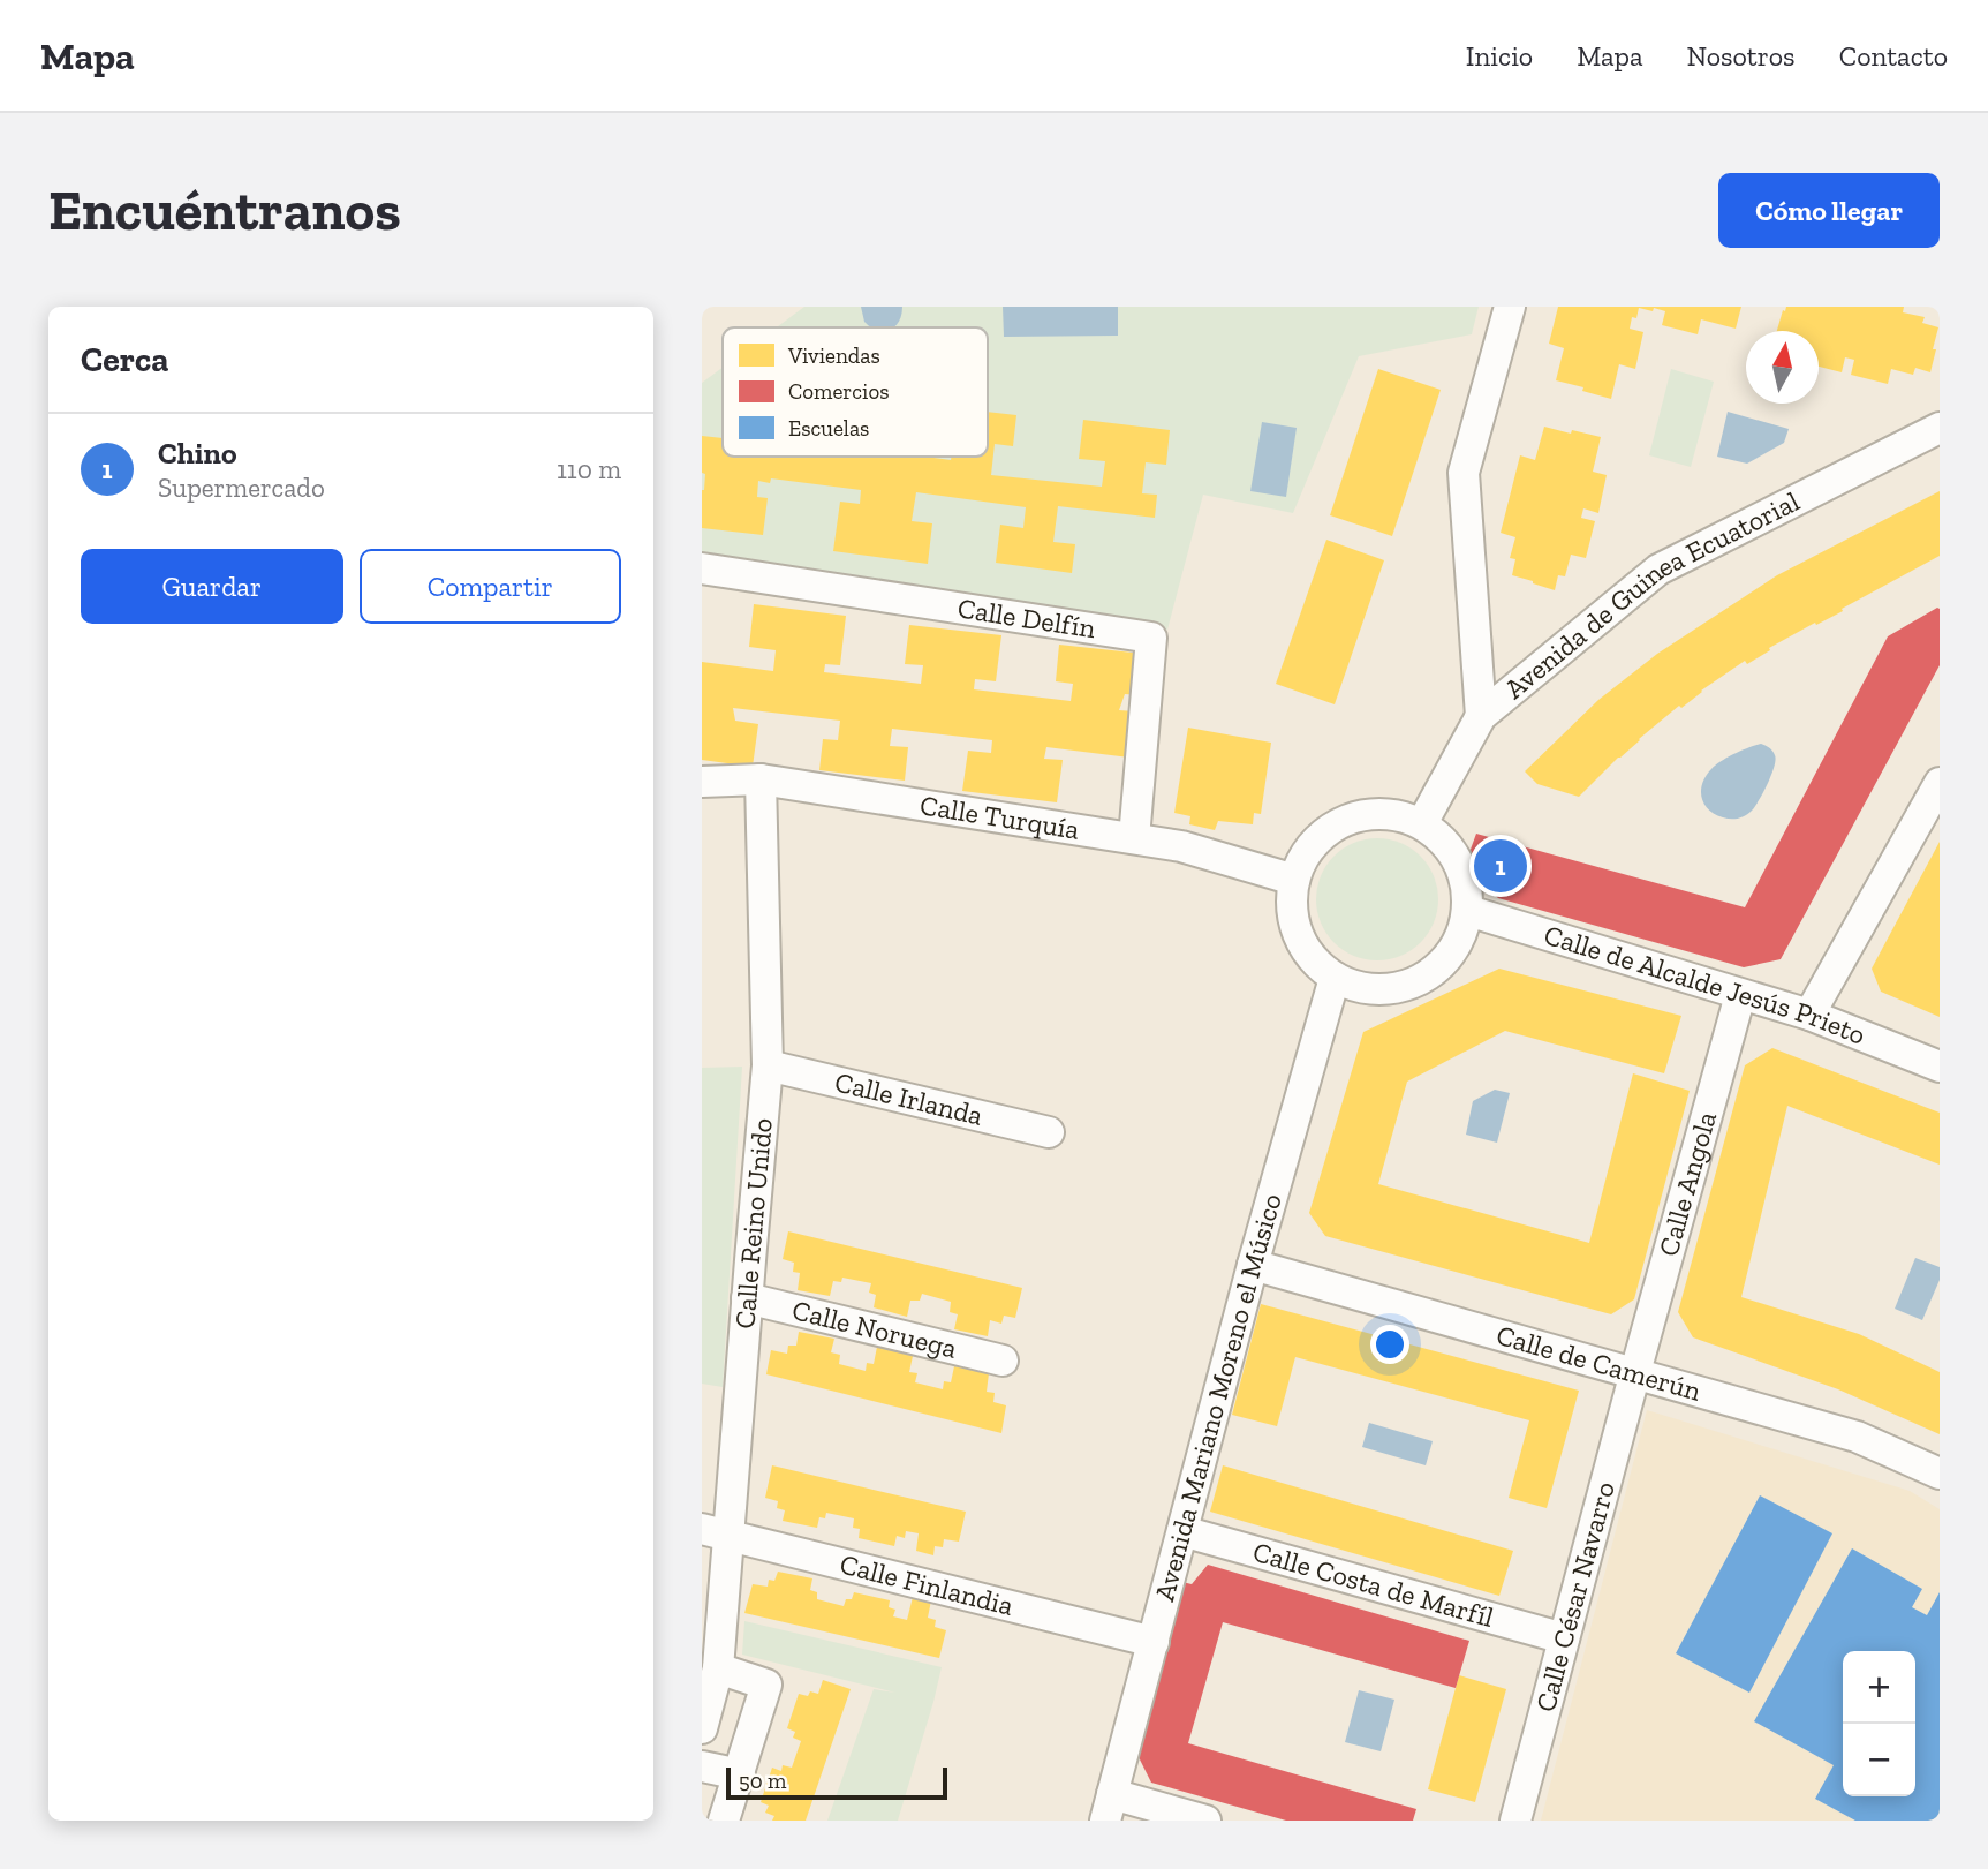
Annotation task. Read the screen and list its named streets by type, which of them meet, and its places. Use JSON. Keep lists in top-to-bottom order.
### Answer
{
  "streets": {
    "street": [
      "Avenida de Guinea Ecuatorial",
      "Calle Delfín",
      "Calle Turquía",
      "Calle de Alcalde Jesús Prieto",
      "Calle Irlanda",
      "Calle Angola",
      "Calle Reino Unido",
      "Calle Noruega",
      "Calle de Camerún",
      "Avenida Mariano Moreno el Músico",
      "Calle Finlandia",
      "Calle Costa de Marfíl",
      "Calle César Navarro"
    ]
  },
  "crossings": [
    ["Avenida de Guinea Ecuatorial", "Calle Turquía"],
    ["Avenida de Guinea Ecuatorial", "Calle de Alcalde Jesús Prieto"],
    ["Avenida de Guinea Ecuatorial", "Avenida Mariano Moreno el Músico"],
    ["Calle Delfín", "Calle Turquía"],
    ["Calle Turquía", "Calle de Alcalde Jesús Prieto"],
    ["Calle Turquía", "Calle Reino Unido"],
    ["Calle Turquía", "Avenida Mariano Moreno el Músico"],
    ["Calle de Alcalde Jesús Prieto", "Calle Angola"],
    ["Calle de Alcalde Jesús Prieto", "Avenida Mariano Moreno el Músico"],
    ["Calle Irlanda", "Calle Reino Unido"],
    ["Calle Angola", "Calle de Camerún"],
    ["Calle Angola", "Calle César Navarro"],
    ["Calle Reino Unido", "Calle Noruega"],
    ["Calle Reino Unido", "Calle Finlandia"],
    ["Calle de Camerún", "Avenida Mariano Moreno el Músico"],
    ["Calle de Camerún", "Calle César Navarro"],
    ["Avenida Mariano Moreno el Músico", "Calle Finlandia"],
    ["Avenida Mariano Moreno el Músico", "Calle Costa de Marfíl"],
    ["Calle Costa de Marfíl", "Calle César Navarro"]
  ],
  "legend": ["Viviendas", "Comercios", "Escuelas"],
  "scale_bar": "50 m",
  "north": "top",
  "page": {
    "header": "Mapa",
    "nav": [
      "Inicio",
      "Mapa",
      "Nosotros",
      "Contacto"
    ],
    "buttons": [
      "Cómo llegar",
      ["Guardar", "Compartir"]
    ],
    "title": "Encuéntranos",
    "heading": "Cerca",
    "list": [
      {
        "mark": "1",
        "name": "Chino",
        "note": "Supermercado",
        "value": "110 m"
      }
    ],
    "pins": "1",
    "map_buttons": ["+", "−"],
    "scale": "50 m"
  }
}
